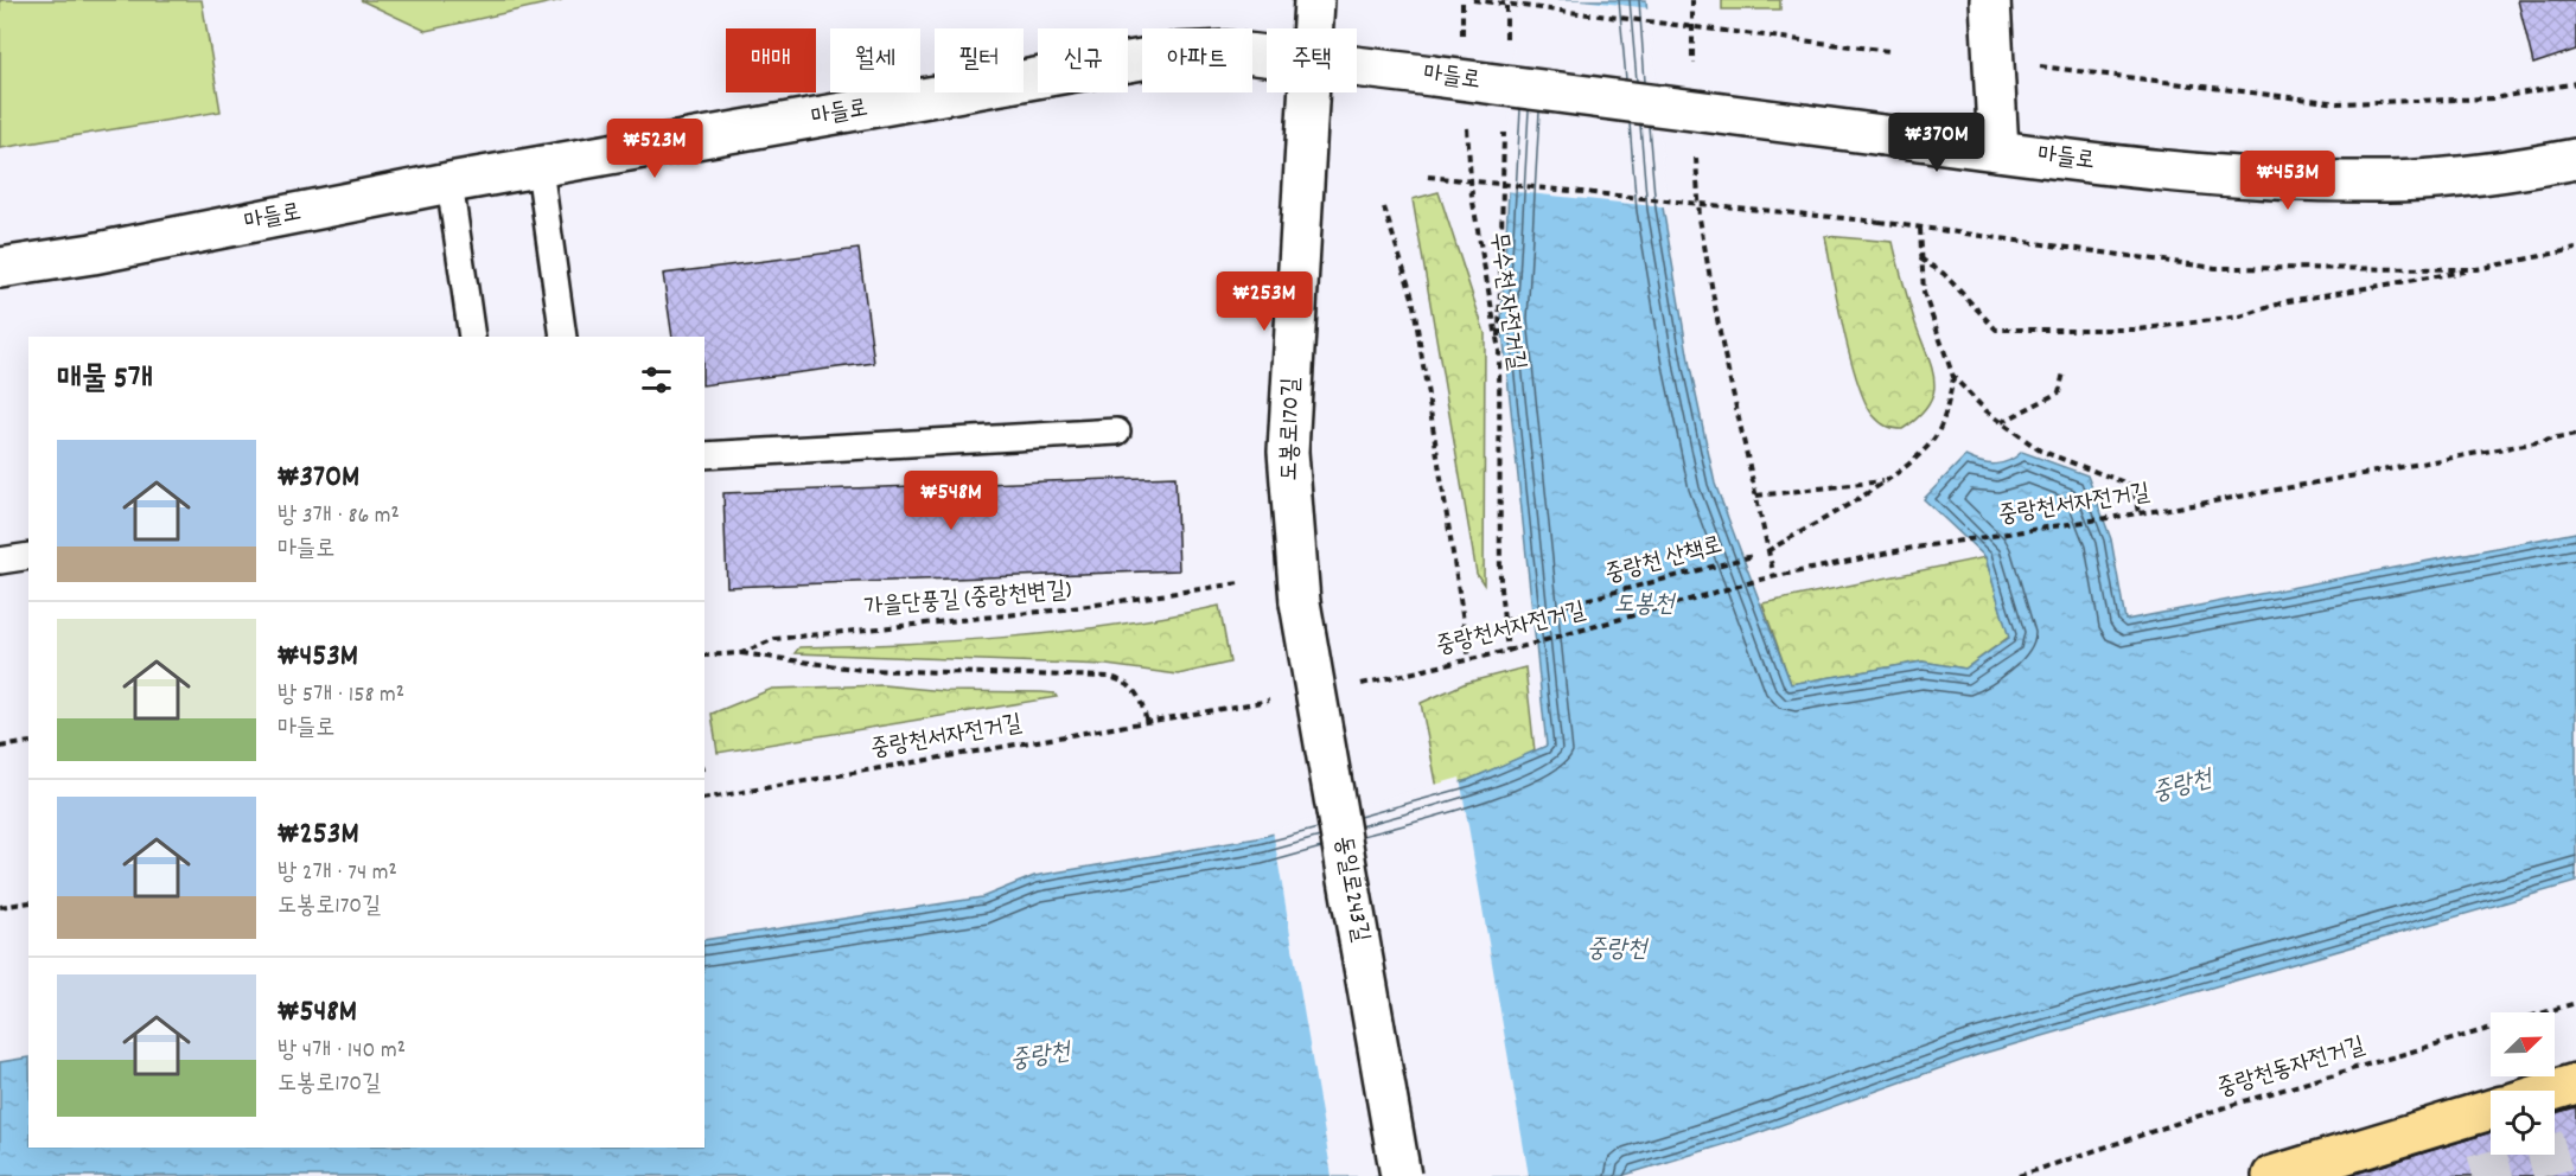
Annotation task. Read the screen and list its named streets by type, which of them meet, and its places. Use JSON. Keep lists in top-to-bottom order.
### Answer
{
  "streets": {
    "street": ["마들로", "도봉로170길", "동일로243길"],
    "path": [
      "무수천 자전거길",
      "중랑천서자전거길",
      "중랑천 산책로",
      "가을단풍길 (중랑천변길)",
      "중랑천동자전거길"
    ]
  },
  "crossings": [
    ["무수천 자전거길", "중랑천서자전거길"],
    ["무수천 자전거길", "중랑천 산책로"],
    ["도봉로170길", "동일로243길"]
  ],
  "water": ["도봉천", "중랑천"],
  "north": "top right",
  "page": {
    "chip": [
      "매매",
      "월세",
      "필터",
      "신규",
      "아파트",
      "주택"
    ],
    "price": [
      "₩370M",
      "₩523M",
      "₩453M",
      "₩253M",
      "₩548M"
    ],
    "heading": "매물 5개",
    "list": [
      {
        "name": "₩370M",
        "note": "방 3개 · 86 m² · 마들로"
      },
      {
        "name": "₩453M",
        "note": "방 5개 · 158 m² · 마들로"
      },
      {
        "name": "₩253M",
        "note": "방 2개 · 74 m² · 도봉로170길"
      },
      {
        "name": "₩548M",
        "note": "방 4개 · 140 m² · 도봉로170길"
      }
    ]
  }
}
